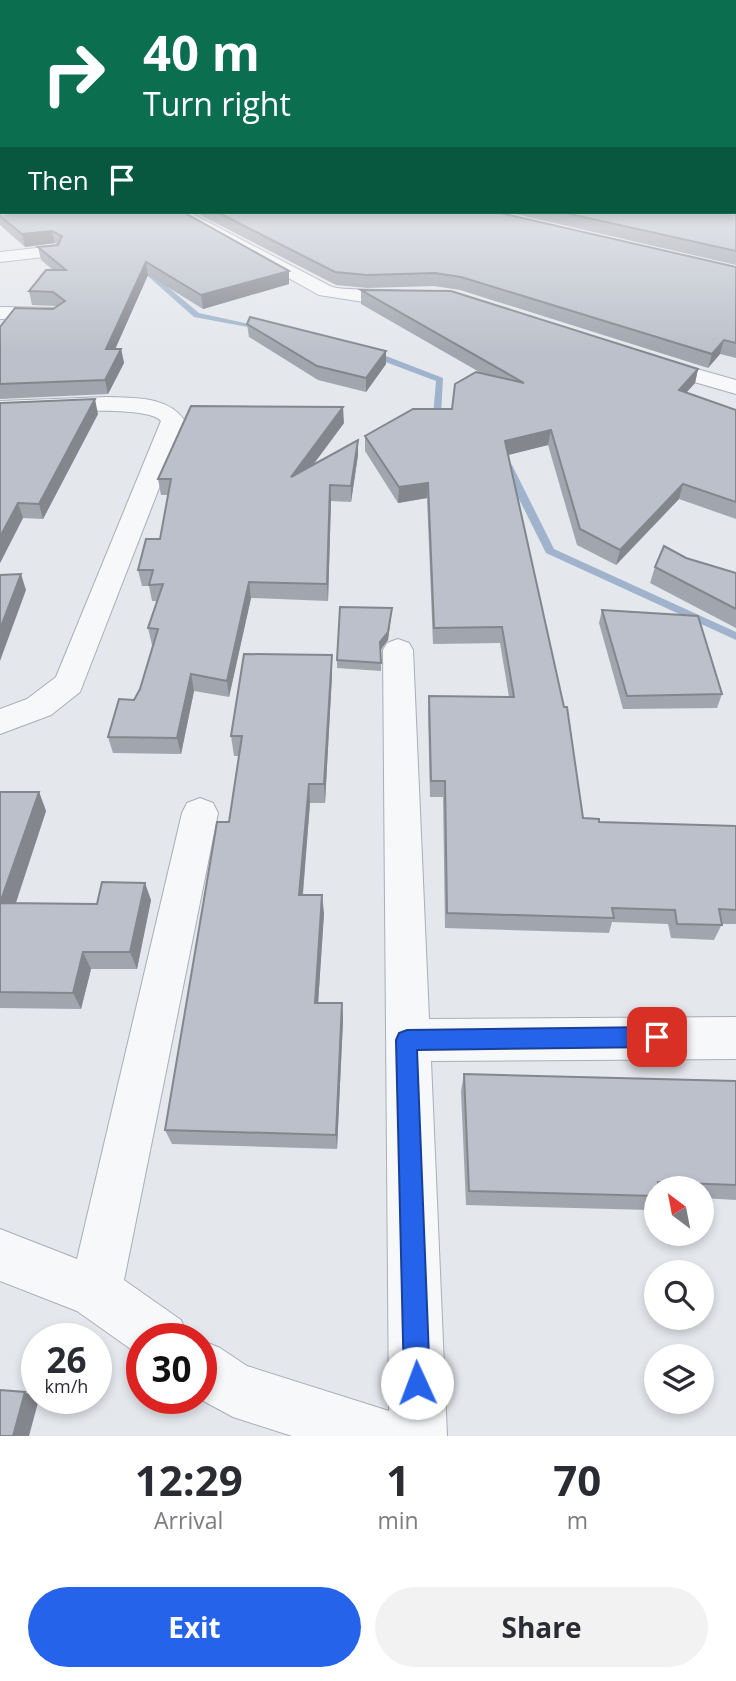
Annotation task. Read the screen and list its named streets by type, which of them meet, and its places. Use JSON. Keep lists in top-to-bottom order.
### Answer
{
  "north": "top left",
  "page": {
    "turn": ["40 m", "Turn right"],
    "then": "Then",
    "speed": "26 km/h",
    "limit": "30",
    "eta": [
      "12:29",
      "Arrival",
      "1",
      "min",
      "70",
      "m"
    ],
    "buttons": ["Exit", "Share"]
  }
}
